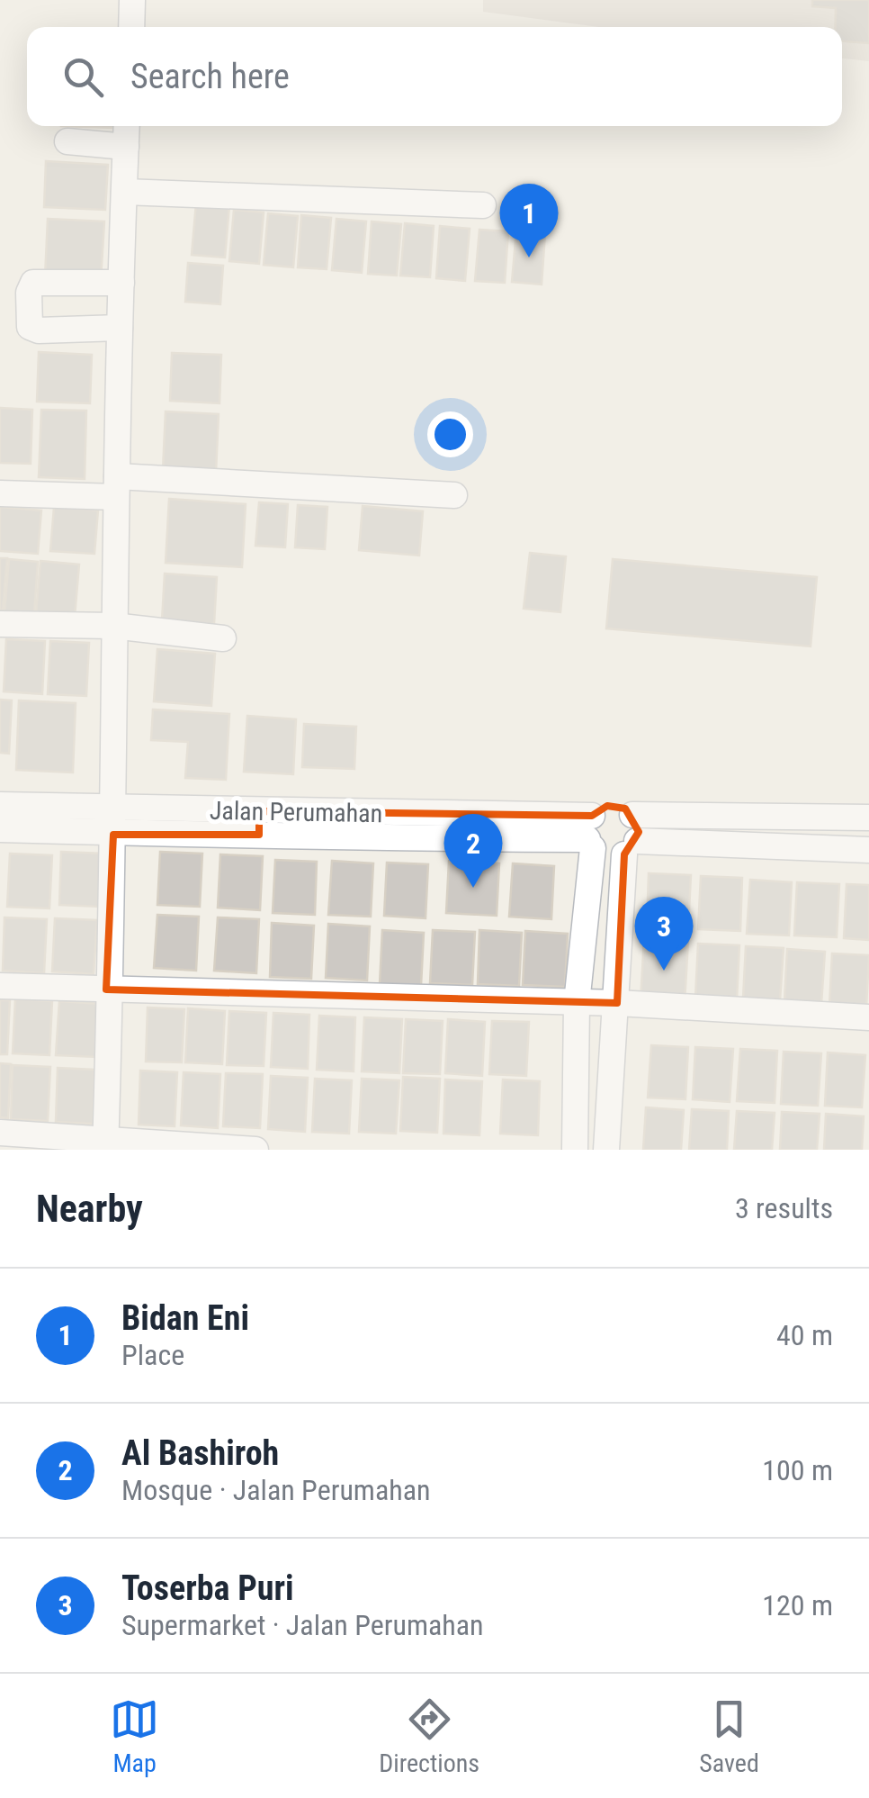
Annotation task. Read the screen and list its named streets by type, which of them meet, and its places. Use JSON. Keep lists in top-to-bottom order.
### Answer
{
  "streets": {
    "street": ["Jalan Perumahan"]
  },
  "page": {
    "search": "Search here",
    "pins": ["1", "2", "3"],
    "heading": ["Nearby", "3 results"],
    "list": [
      {
        "mark": "1",
        "name": "Bidan Eni",
        "note": "Place",
        "value": "40 m"
      },
      {
        "mark": "2",
        "name": "Al Bashiroh",
        "note": "Mosque · Jalan Perumahan",
        "value": "100 m"
      },
      {
        "mark": "3",
        "name": "Toserba Puri",
        "note": "Supermarket · Jalan Perumahan",
        "value": "120 m"
      }
    ],
    "nav": ["Map", "Directions", "Saved"]
  }
}
